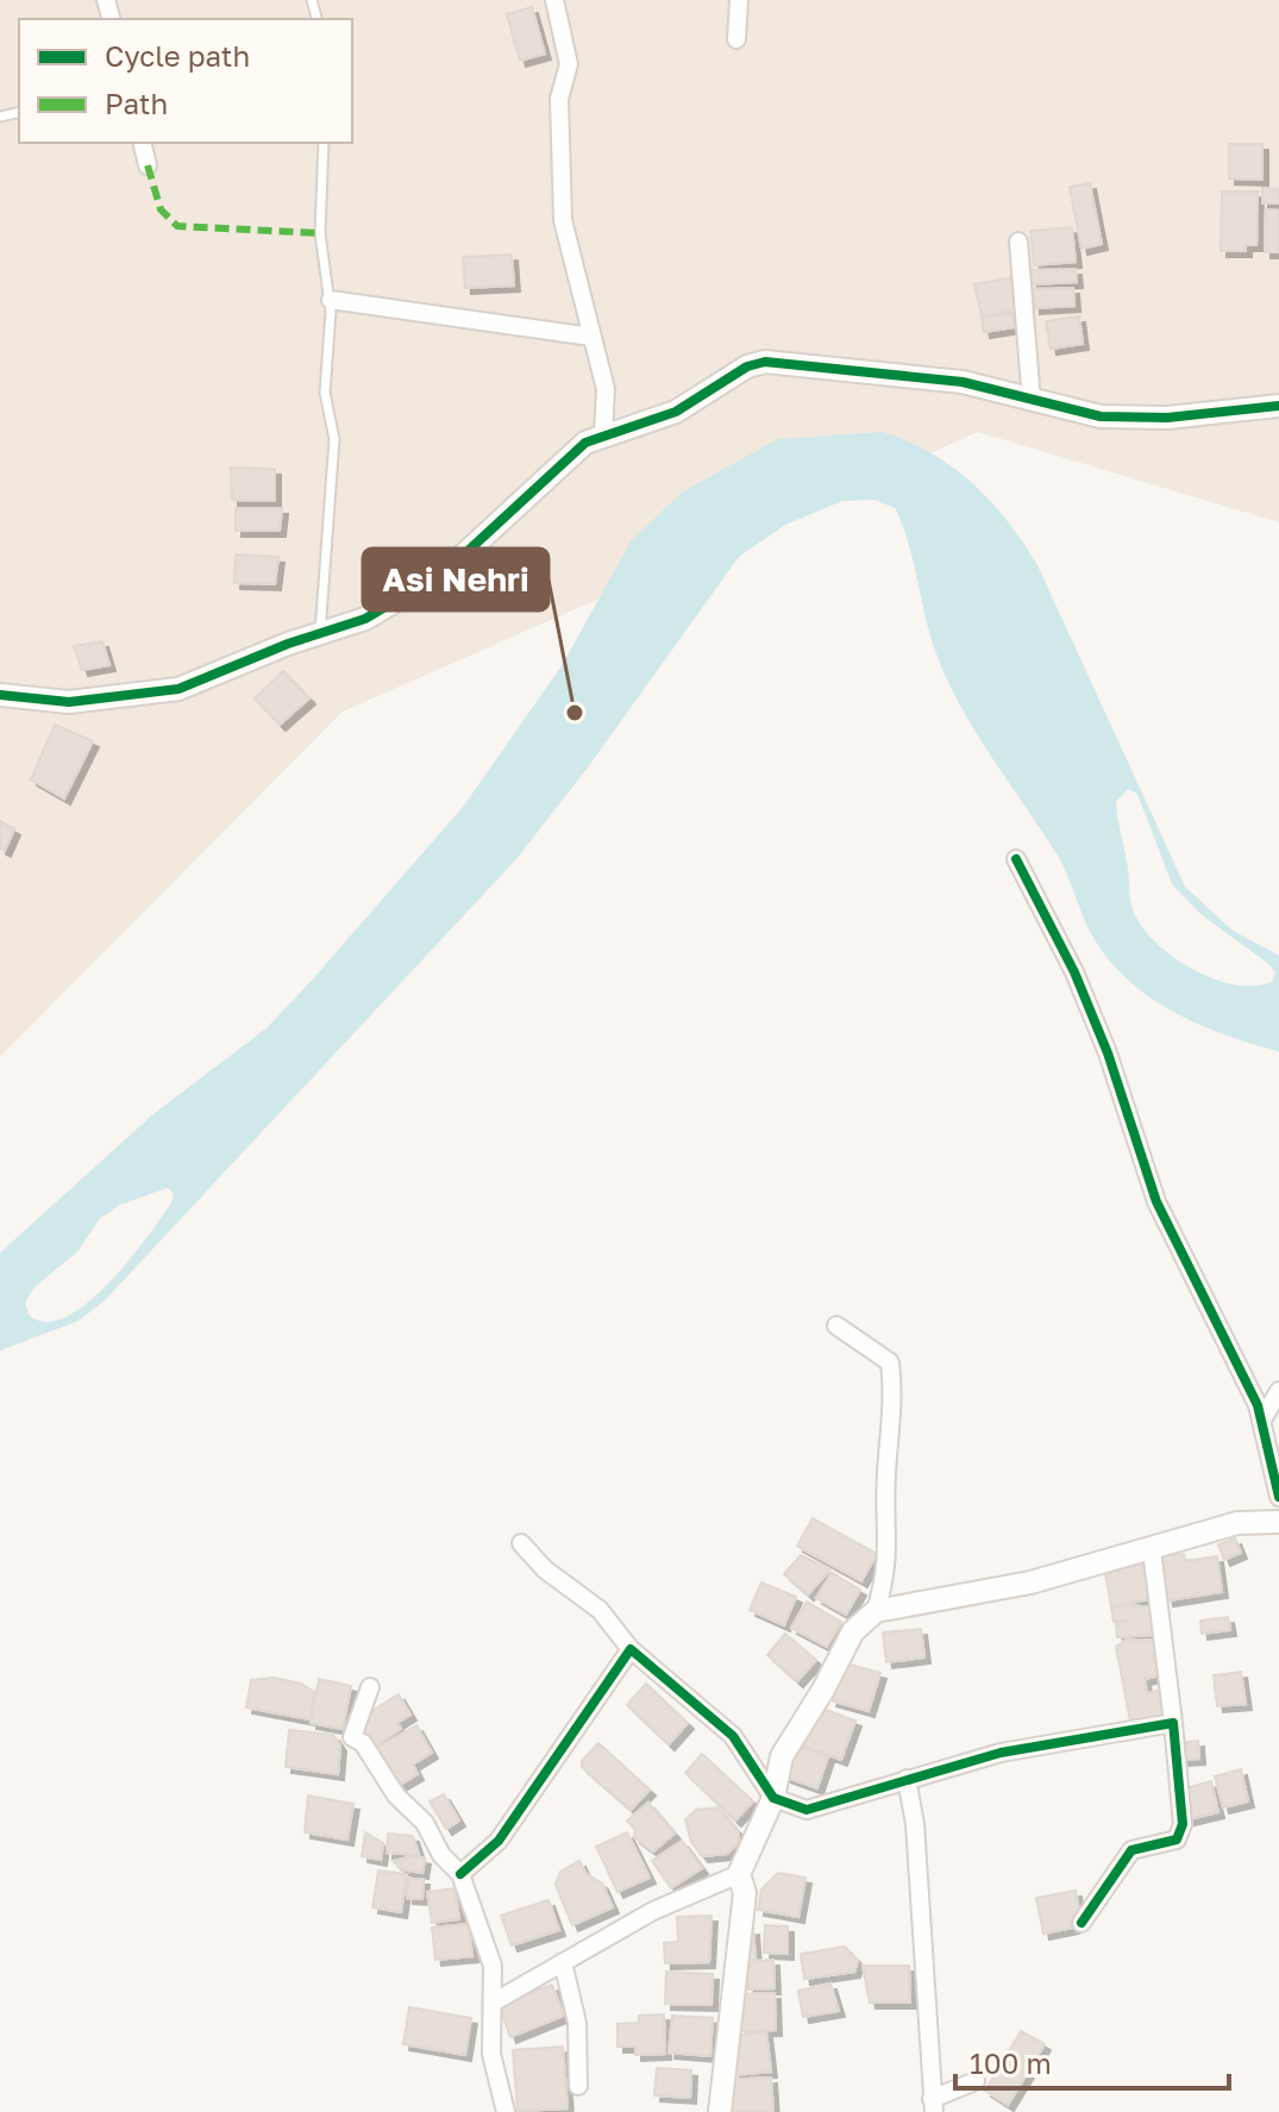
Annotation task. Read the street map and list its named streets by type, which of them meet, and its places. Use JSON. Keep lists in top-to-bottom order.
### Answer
{
  "places": ["Asi Nehri"],
  "legend": ["Cycle path", "Path"],
  "scale_bar": "100 m"
}
